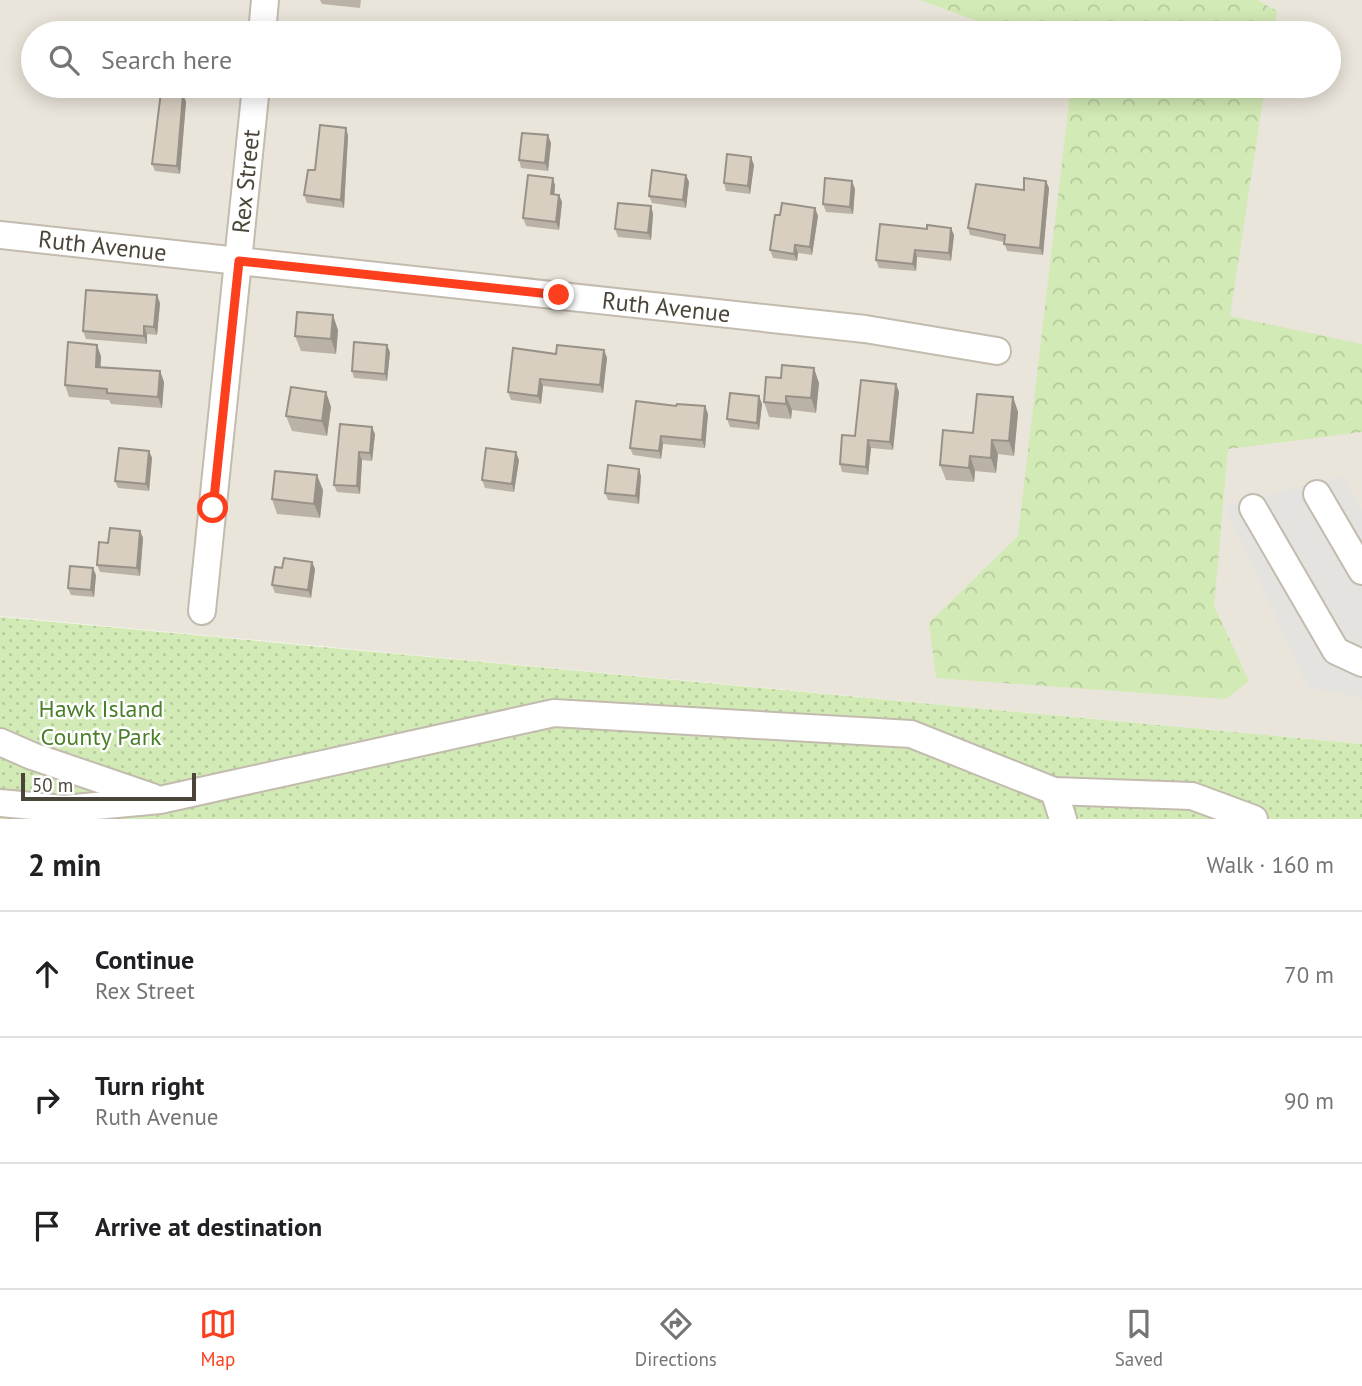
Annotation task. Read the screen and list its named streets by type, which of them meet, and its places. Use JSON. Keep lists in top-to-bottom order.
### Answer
{
  "streets": {
    "street": ["Rex Street", "Ruth Avenue"]
  },
  "crossings": [
    ["Rex Street", "Ruth Avenue"]
  ],
  "parks": ["Hawk Island County Park"],
  "scale_bar": "50 m",
  "page": {
    "search": "Search here",
    "scale": "50 m",
    "heading": ["2 min", "Walk · 160 m"],
    "list": [
      ["Continue", "Rex Street", "70 m"],
      ["Turn right", "Ruth Avenue", "90 m"],
      "Arrive at destination"
    ],
    "nav": ["Map", "Directions", "Saved"]
  }
}
